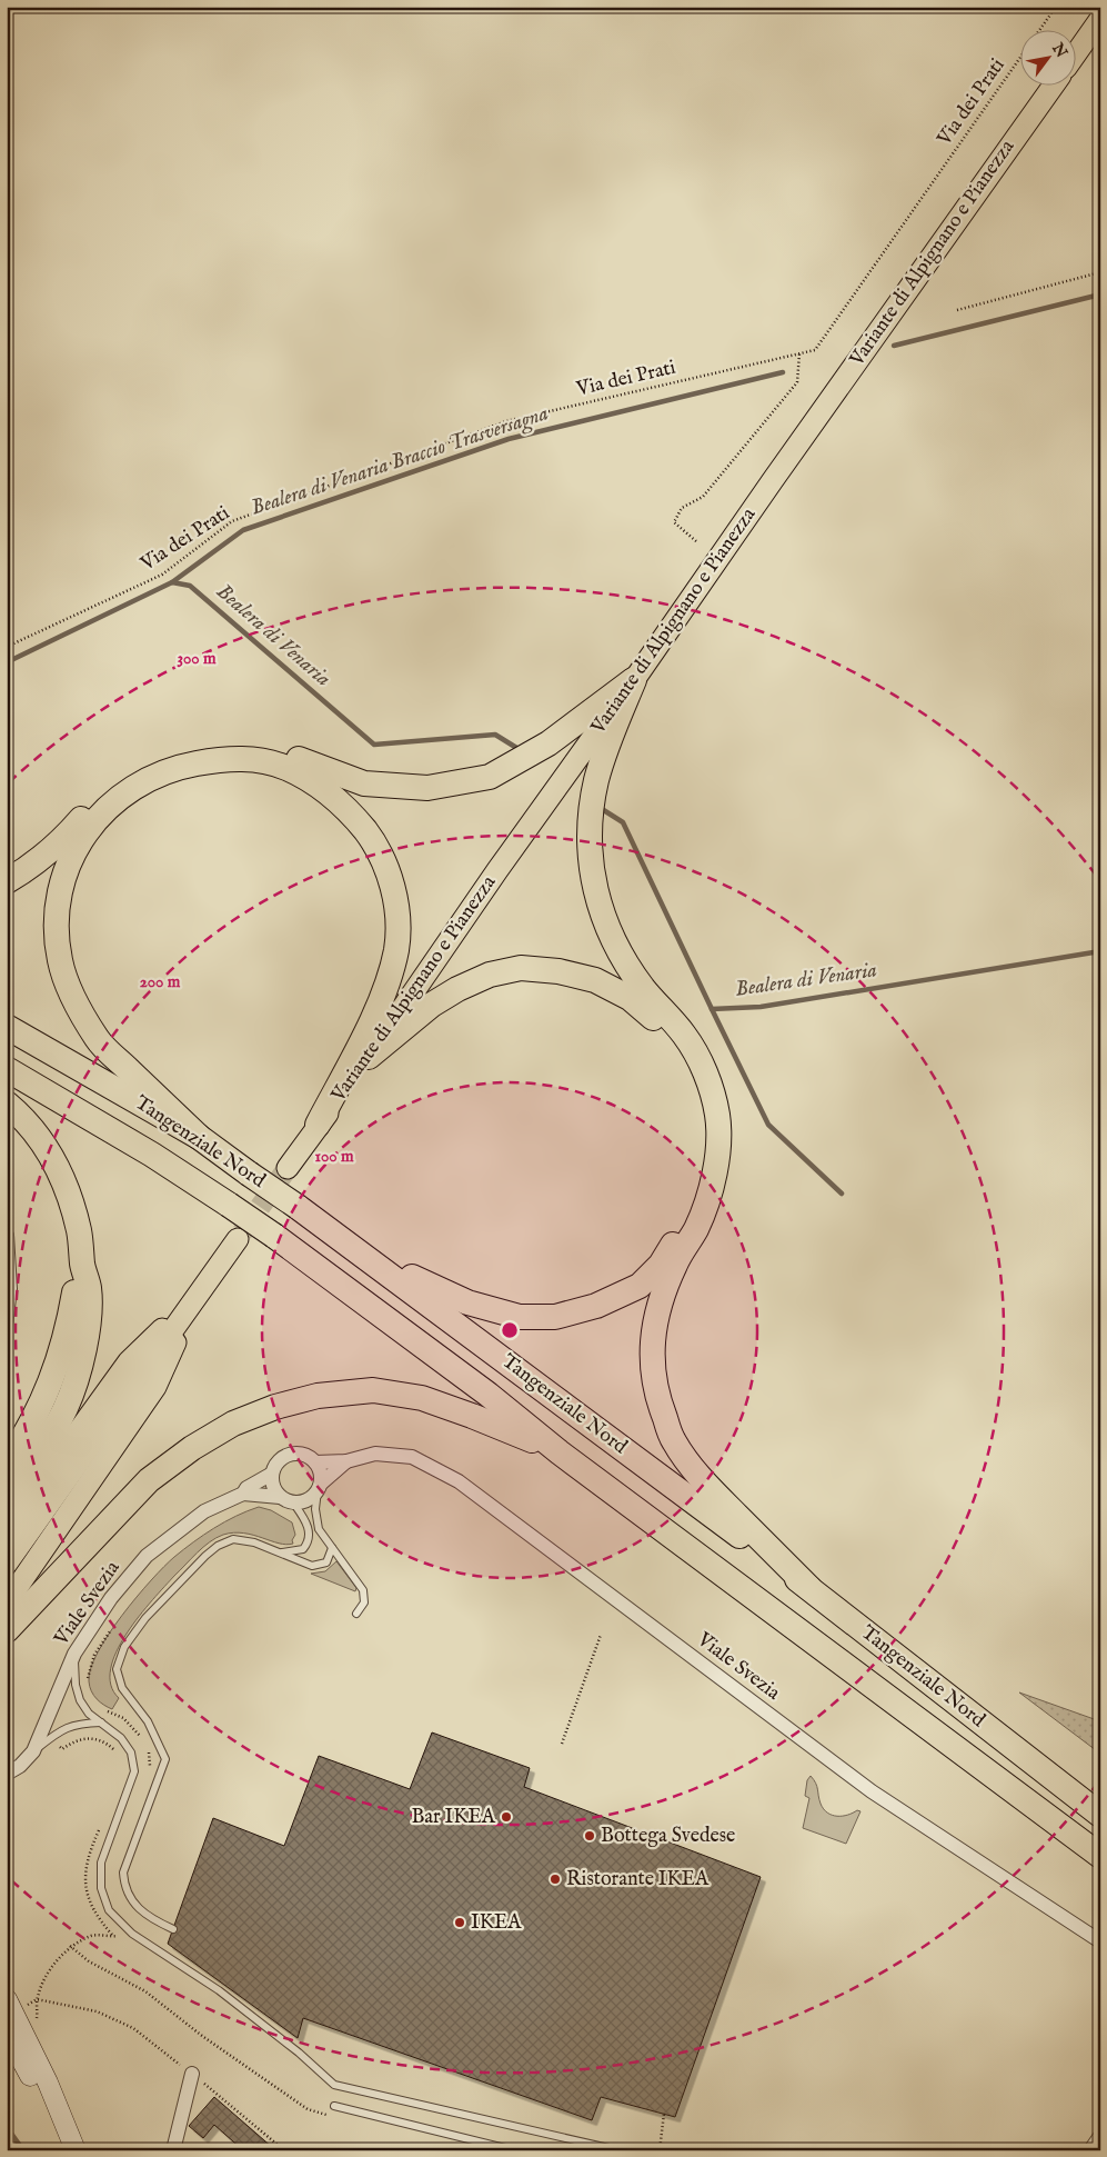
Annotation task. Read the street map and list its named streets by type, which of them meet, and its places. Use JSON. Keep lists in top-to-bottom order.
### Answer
{
  "streets": {
    "highway": ["Tangenziale Nord"],
    "main road": ["Variante di Alpignano e Pianezza"],
    "street": ["Viale Svezia"],
    "path": ["Via dei Prati"]
  },
  "water": ["Bealera di Venaria Braccio Trasversagna", "Bealera di Venaria"],
  "places": [
    "Bar IKEA",
    "Bottega Svedese",
    "Ristorante IKEA",
    "IKEA"
  ],
  "north": "top right",
  "rings": ["300 m", "200 m", "100 m"]
}
